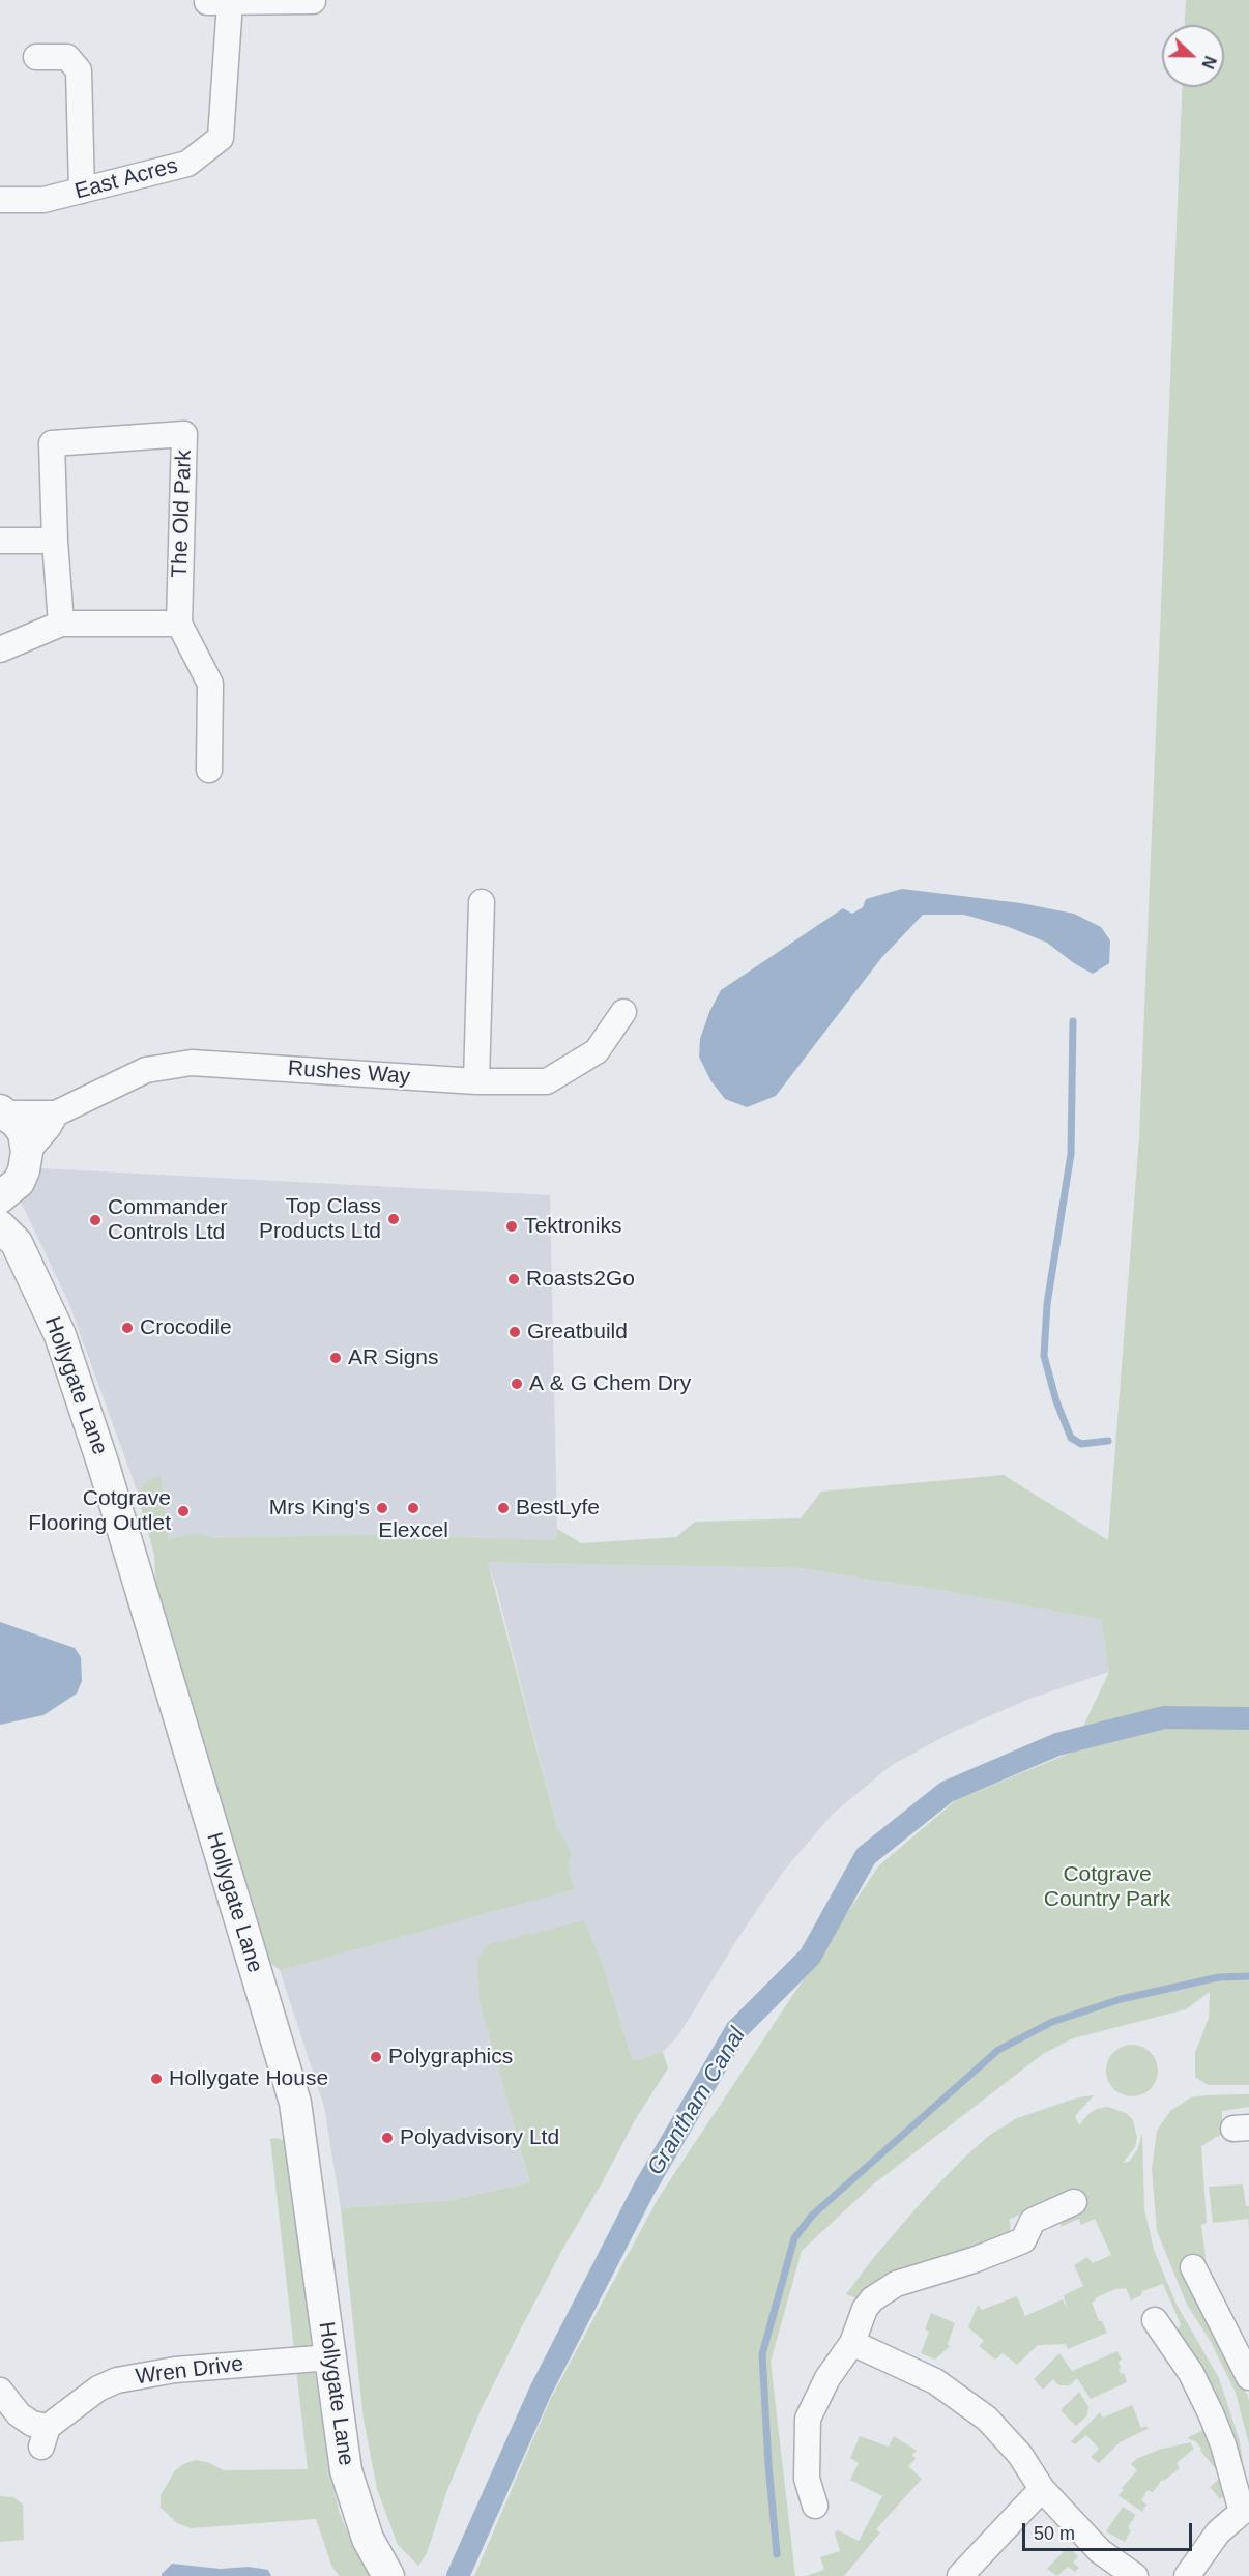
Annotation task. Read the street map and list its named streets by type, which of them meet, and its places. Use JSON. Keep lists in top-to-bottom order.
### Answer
{
  "streets": {
    "street": [
      "East Acres",
      "The Old Park",
      "Rushes Way",
      "Hollygate Lane",
      "Wren Drive"
    ]
  },
  "crossings": [
    ["Hollygate Lane", "Wren Drive"]
  ],
  "water": ["Grantham Canal"],
  "parks": ["Cotgrave Country Park"],
  "places": [
    "Top Class Products Ltd",
    "Commander Controls Ltd",
    "Tektroniks",
    "Roasts2Go",
    "Crocodile",
    "Greatbuild",
    "AR Signs",
    "A & G Chem Dry",
    "Mrs King's",
    "Elexcel",
    "BestLyfe",
    "Cotgrave Flooring Outlet",
    "Polygraphics",
    "Hollygate House",
    "Polyadvisory Ltd"
  ],
  "scale_bar": "50 m",
  "north": "right"
}
